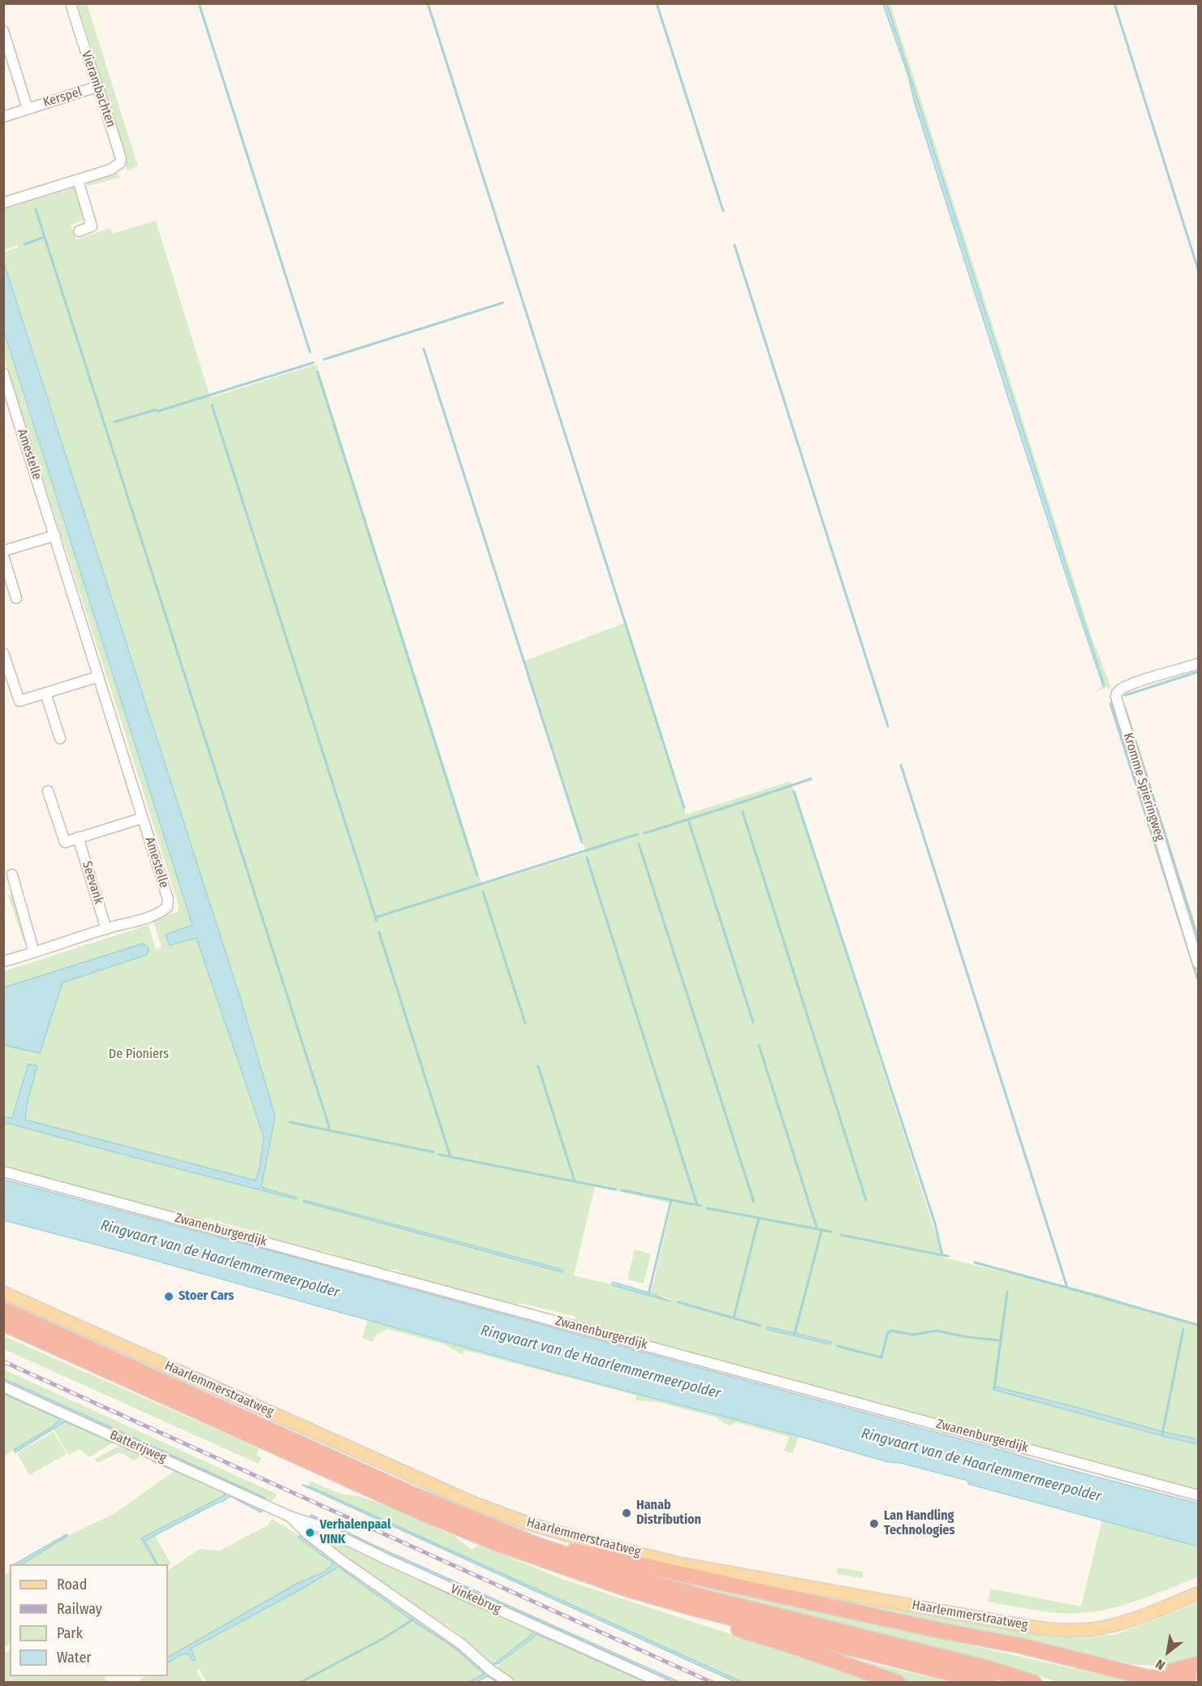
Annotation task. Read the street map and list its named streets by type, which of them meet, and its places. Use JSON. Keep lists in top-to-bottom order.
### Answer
{
  "streets": {
    "main road": ["Haarlemmerstraatweg"],
    "street": [
      "Vierambachten",
      "Kerspel",
      "Amestelle",
      "Kromme Spieringweg",
      "Seevank",
      "Zwanenburgerdijk",
      "Batterijweg",
      "Vinkebrug"
    ]
  },
  "crossings": [
    ["Vierambachten", "Kerspel"],
    ["Amestelle", "Seevank"],
    ["Batterijweg", "Vinkebrug"]
  ],
  "water": ["Ringvaart van de Haarlemmermeerpolder"],
  "parks": ["De Pioniers"],
  "places": [
    "Stoer Cars",
    "Hanab Distribution",
    "Lan Handling Technologies",
    "Verhalenpaal VINK"
  ],
  "legend": [
    "Road",
    "Railway",
    "Park",
    "Water"
  ],
  "north": "bottom left"
}
